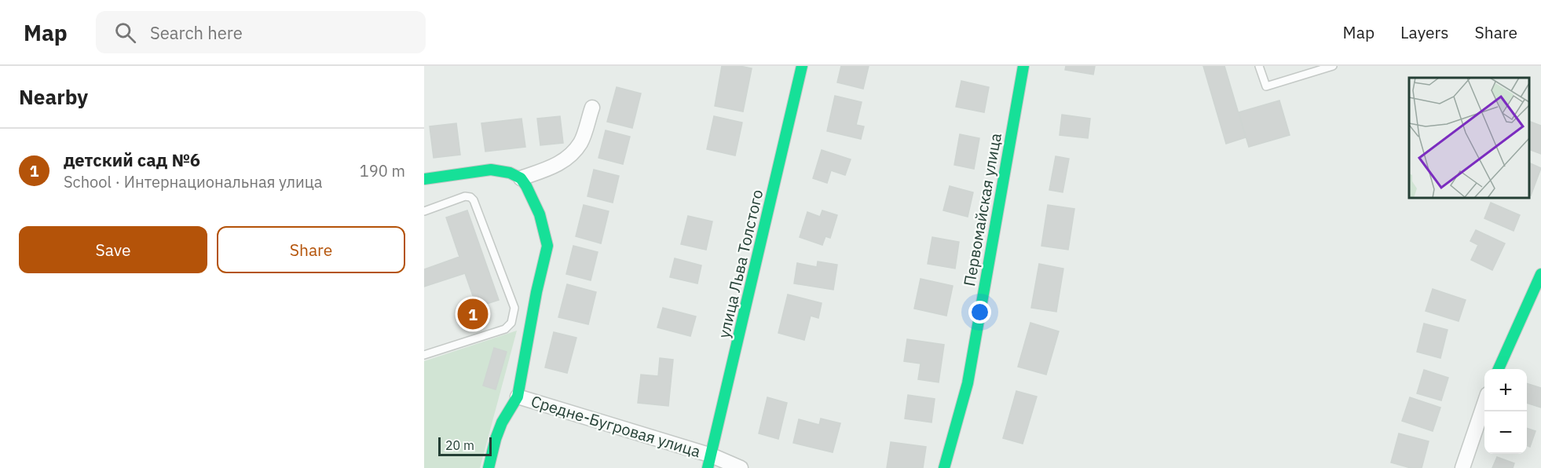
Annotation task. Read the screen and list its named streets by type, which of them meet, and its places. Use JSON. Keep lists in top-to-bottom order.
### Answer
{
  "streets": {
    "street": ["Первомайская улица", "улица Льва Толстого", "Средне-Бугровая улица"]
  },
  "crossings": [
    ["улица Льва Толстого", "Средне-Бугровая улица"]
  ],
  "scale_bar": "20 m",
  "page": {
    "header": "Map",
    "search": "Search here",
    "nav": ["Map", "Layers", "Share"],
    "heading": "Nearby",
    "list": [
      {
        "mark": "1",
        "name": "детский сад №6",
        "note": "School · Интернациональная улица",
        "value": "190 m"
      }
    ],
    "buttons": ["Save", "Share"],
    "pins": "1",
    "map_buttons": ["+", "−"],
    "scale": "20 m"
  }
}
